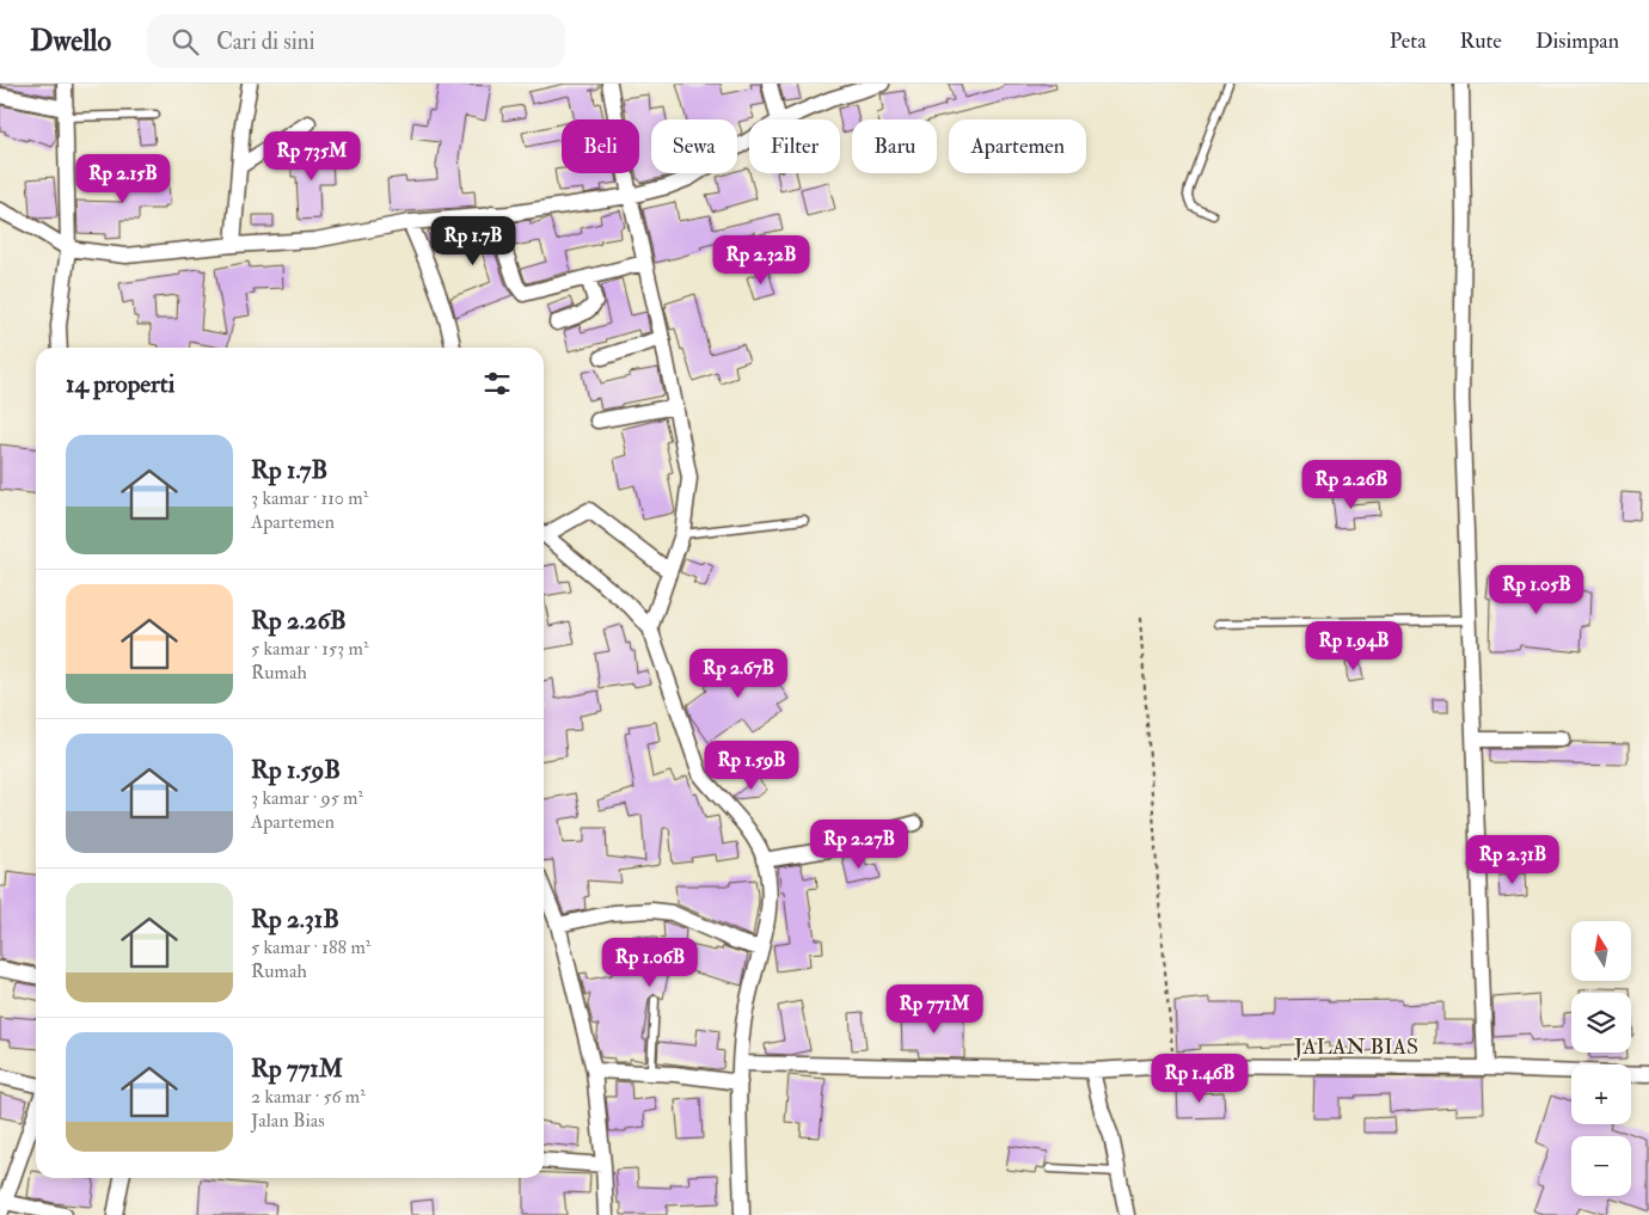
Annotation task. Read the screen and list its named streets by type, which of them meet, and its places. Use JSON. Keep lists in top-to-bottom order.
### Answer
{
  "streets": {
    "street": ["JALAN BIAS"]
  },
  "north": "top",
  "page": {
    "header": "Dwello",
    "search": "Cari di sini",
    "nav": ["Peta", "Rute", "Disimpan"],
    "chip": [
      "Beli",
      "Sewa",
      "Filter",
      "Baru",
      "Apartemen"
    ],
    "price": [
      "Rp 735M",
      "Rp 2.15B",
      "Rp 1.7B",
      "Rp 2.32B",
      "Rp 2.26B",
      "Rp 1.05B",
      "Rp 1.94B",
      "Rp 2.67B",
      "Rp 1.59B",
      "Rp 2.27B",
      "Rp 2.31B",
      "Rp 1.06B",
      "Rp 771M",
      "Rp 1.46B"
    ],
    "heading": "14 properti",
    "list": [
      {
        "name": "Rp 1.7B",
        "note": "3 kamar · 110 m² · Apartemen"
      },
      {
        "name": "Rp 2.26B",
        "note": "5 kamar · 153 m² · Rumah"
      },
      {
        "name": "Rp 1.59B",
        "note": "3 kamar · 95 m² · Apartemen"
      },
      {
        "name": "Rp 2.31B",
        "note": "5 kamar · 188 m² · Rumah"
      },
      {
        "name": "Rp 771M",
        "note": "2 kamar · 56 m² · Jalan Bias"
      }
    ],
    "map_buttons": ["+", "−"]
  }
}
